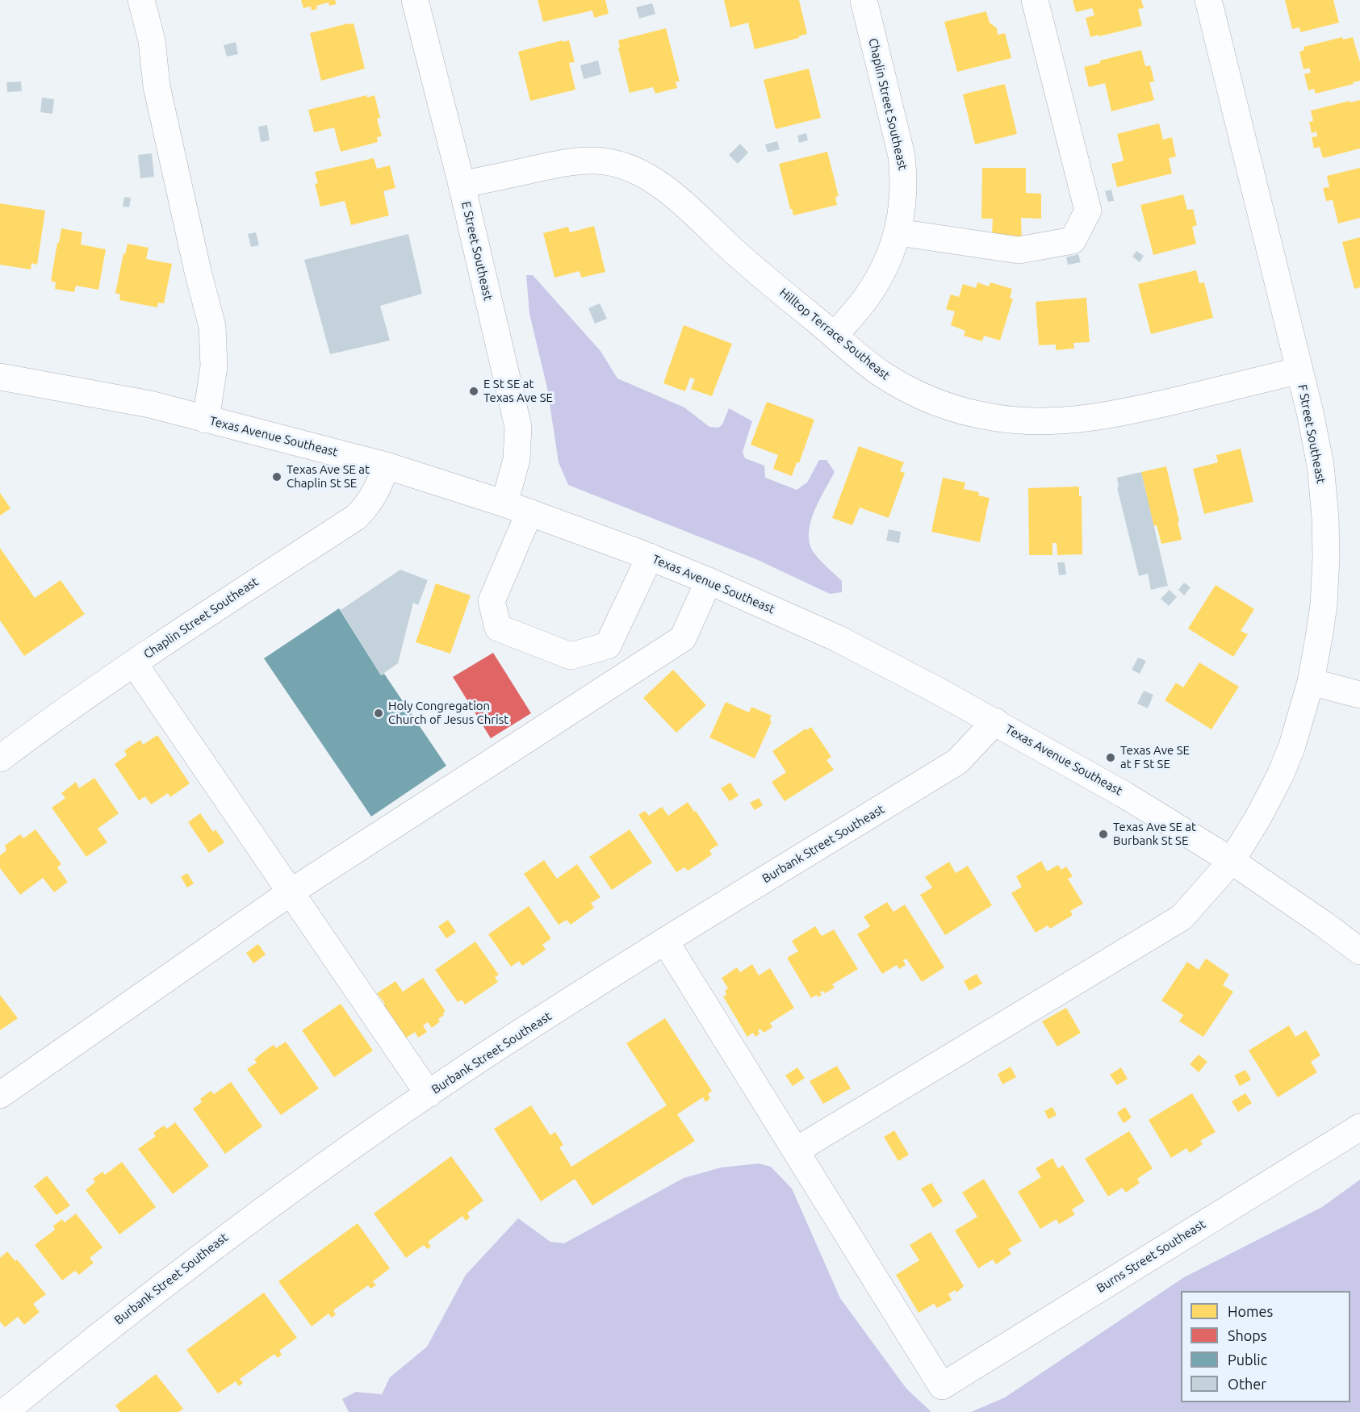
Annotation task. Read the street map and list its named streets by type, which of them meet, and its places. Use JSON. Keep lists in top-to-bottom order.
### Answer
{
  "streets": {
    "street": [
      "Chaplin Street Southeast",
      "E Street Southeast",
      "Hilltop Terrace Southeast",
      "F Street Southeast",
      "Texas Avenue Southeast",
      "Burbank Street Southeast",
      "Burns Street Southeast"
    ]
  },
  "crossings": [
    ["Chaplin Street Southeast", "Hilltop Terrace Southeast"],
    ["Chaplin Street Southeast", "Texas Avenue Southeast"],
    ["E Street Southeast", "Hilltop Terrace Southeast"],
    ["E Street Southeast", "Texas Avenue Southeast"],
    ["Hilltop Terrace Southeast", "F Street Southeast"],
    ["F Street Southeast", "Texas Avenue Southeast"],
    ["F Street Southeast", "Burns Street Southeast"],
    ["Texas Avenue Southeast", "Burbank Street Southeast"]
  ],
  "places": [
    "E St SE at Texas Ave SE",
    "Texas Ave SE at Chaplin St SE",
    "Holy Congregation Church of Jesus Christ",
    "Texas Ave SE at F St SE",
    "Texas Ave SE at Burbank St SE"
  ],
  "legend": [
    "Homes",
    "Shops",
    "Public",
    "Other"
  ]
}
